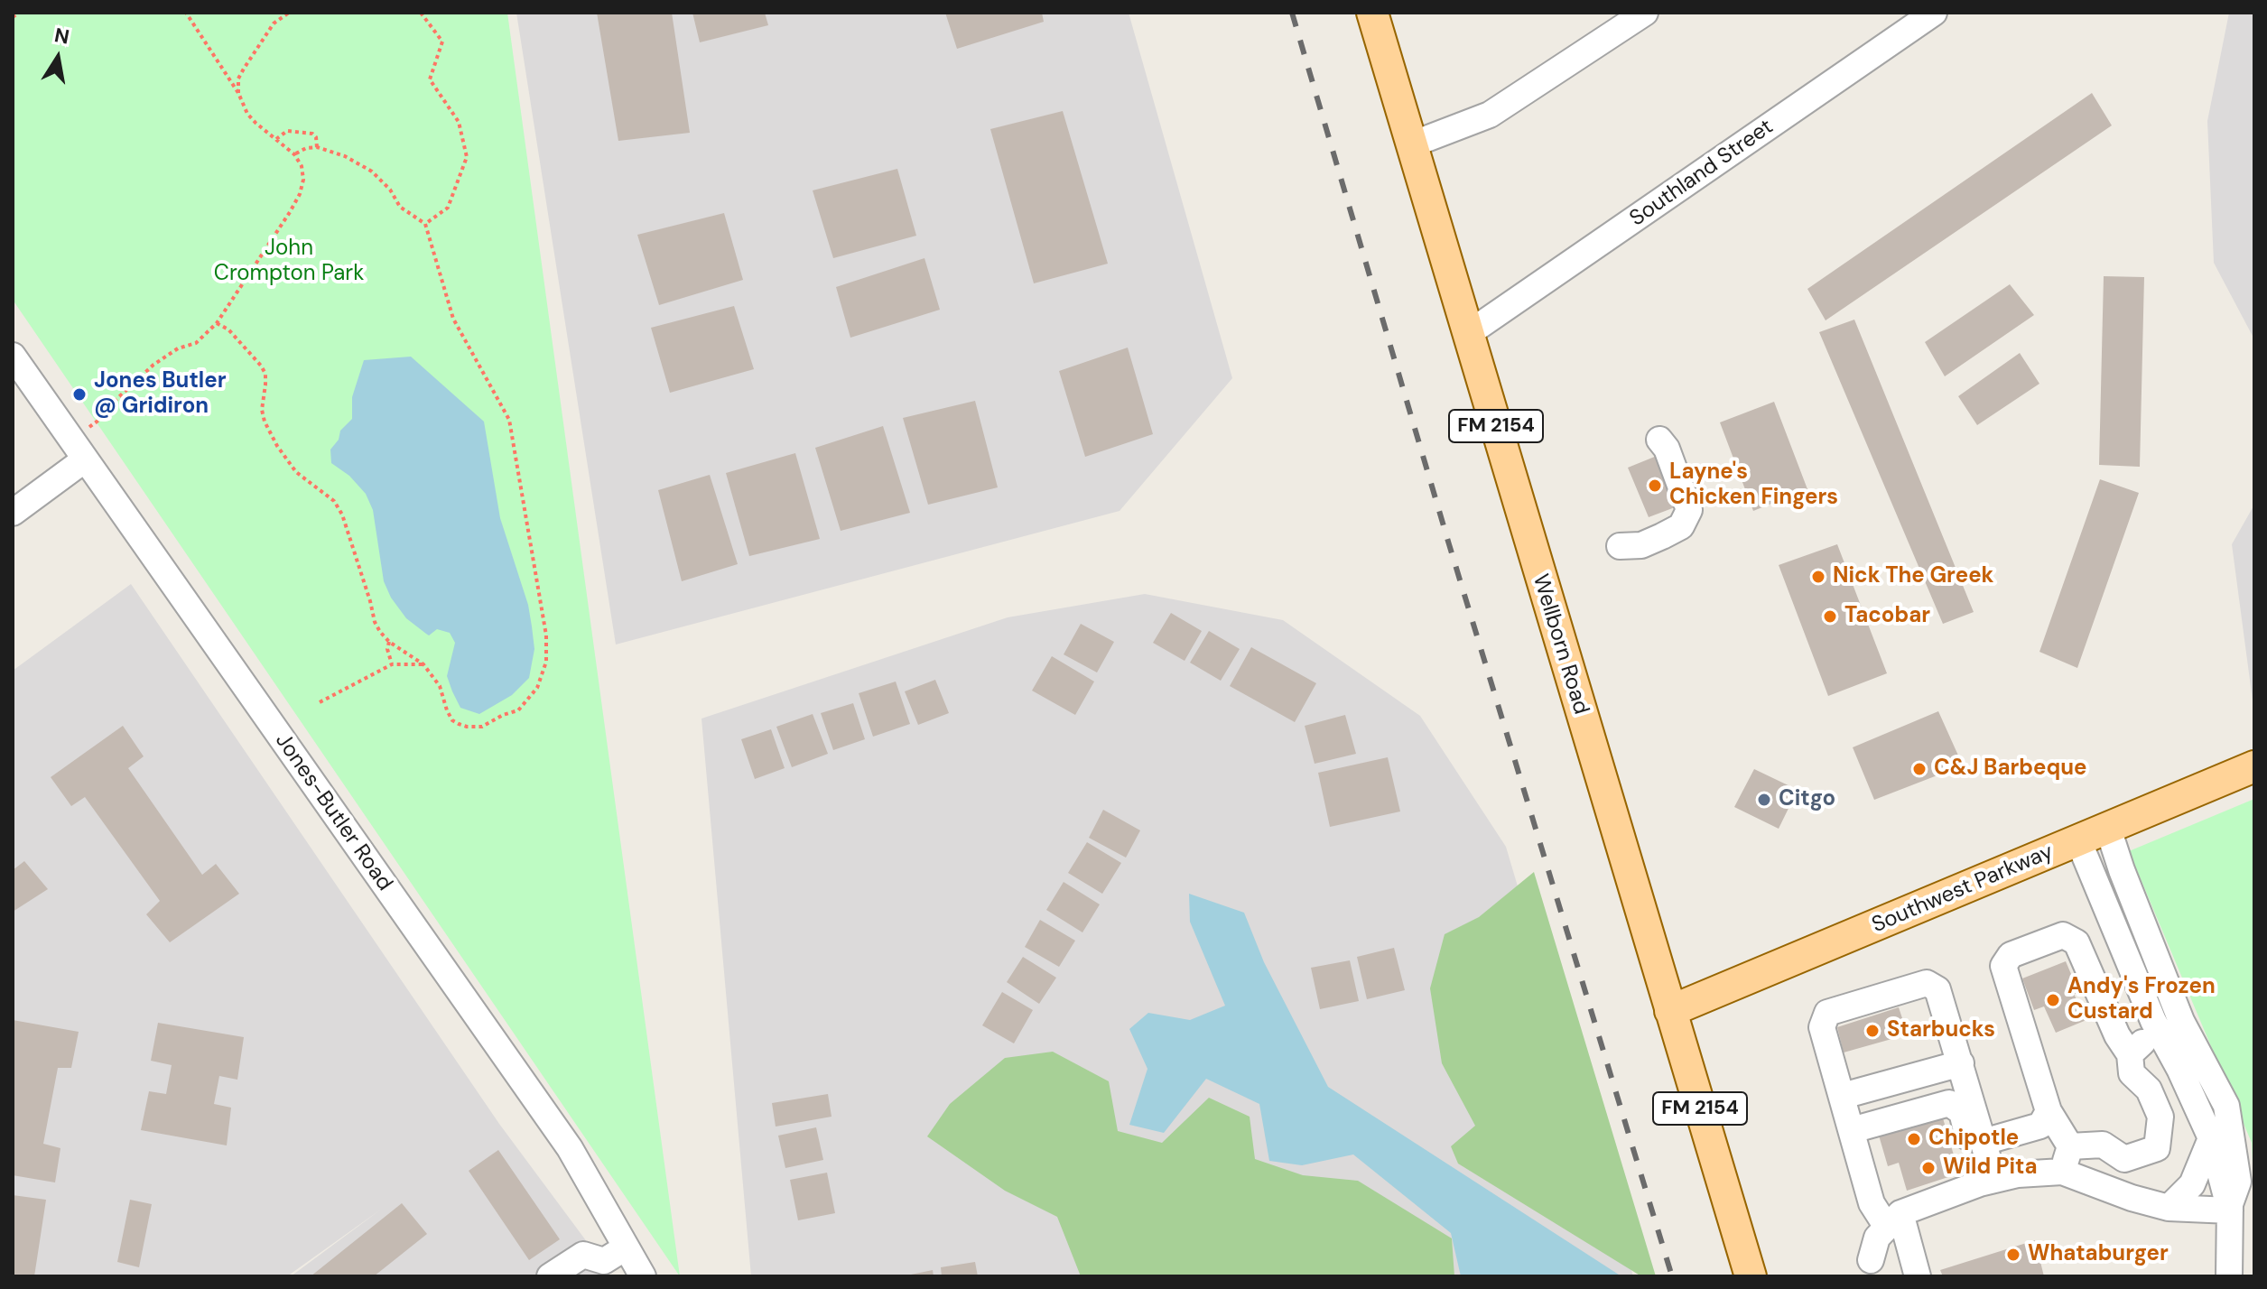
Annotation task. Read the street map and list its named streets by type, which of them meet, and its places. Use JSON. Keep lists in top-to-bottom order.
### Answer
{
  "streets": {
    "main road": ["FM 2154", "Wellborn Road", "Southwest Parkway"],
    "street": ["Southland Street", "Jones-Butler Road"]
  },
  "crossings": [
    ["Southland Street", "Wellborn Road"],
    ["Wellborn Road", "Southwest Parkway"]
  ],
  "parks": ["John Crompton Park"],
  "places": [
    "Jones Butler @ Gridiron",
    "Layne's Chicken Fingers",
    "Nick The Greek",
    "Tacobar",
    "C&J Barbeque",
    "Citgo",
    "Andy's Frozen Custard",
    "Starbucks",
    "Chipotle",
    "Wild Pita",
    "Whataburger"
  ],
  "north": "top"
}
